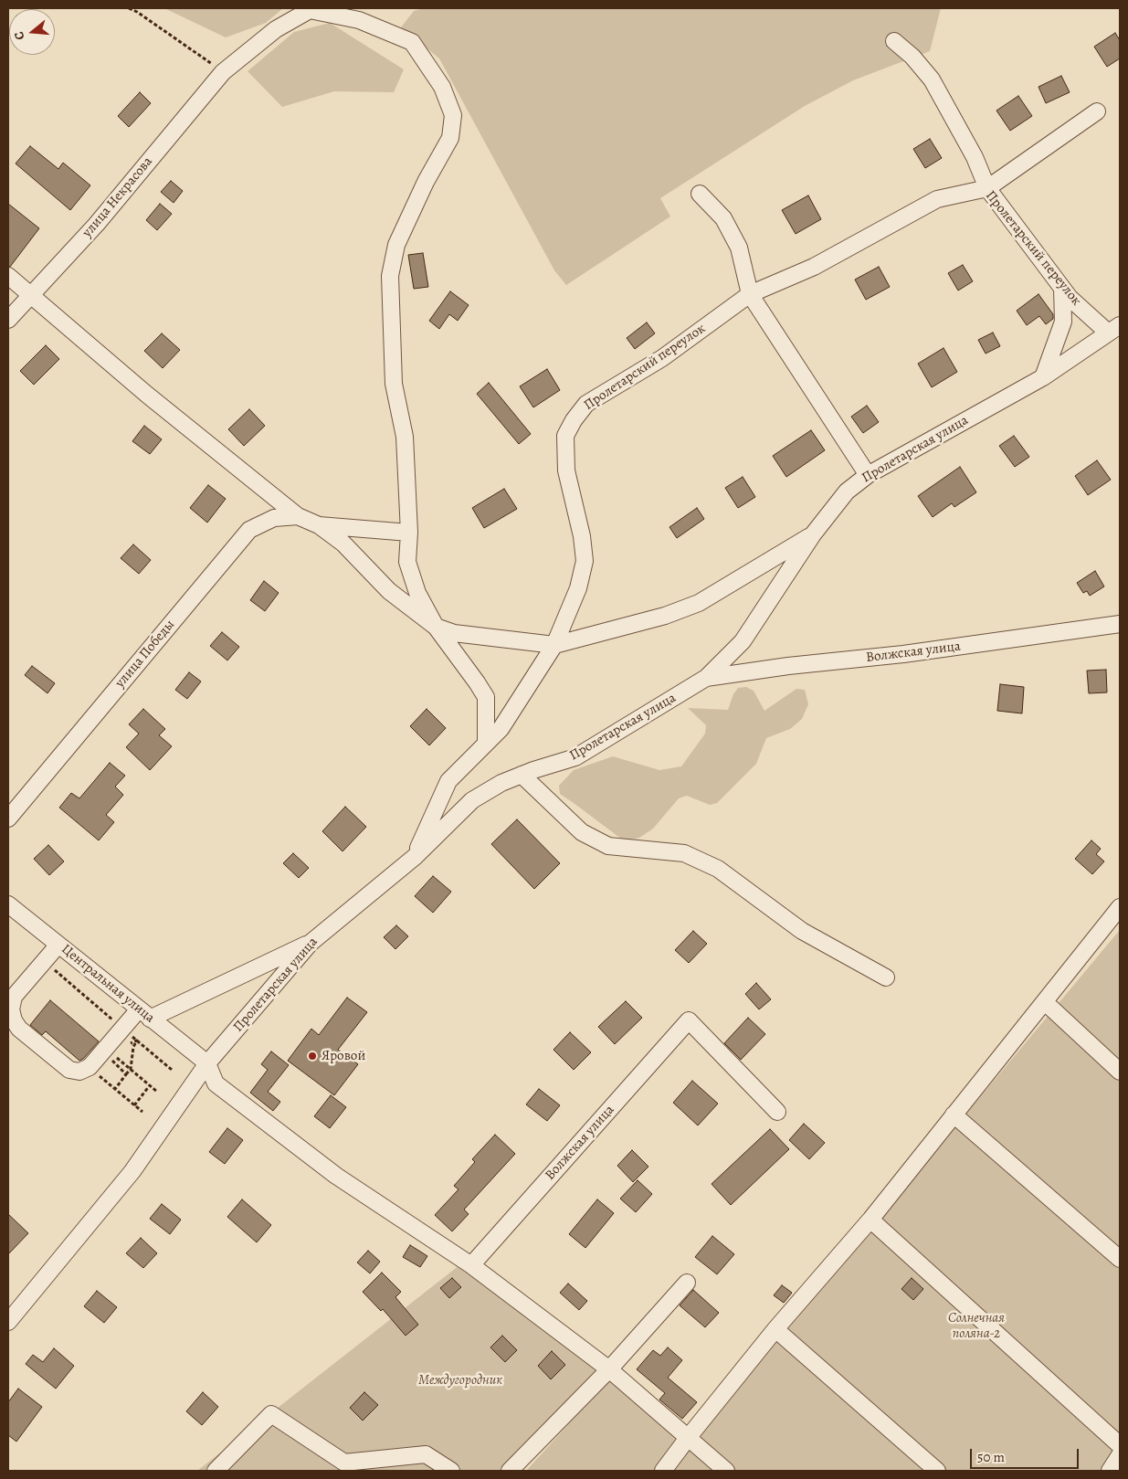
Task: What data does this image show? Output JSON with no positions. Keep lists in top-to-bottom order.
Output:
{
  "streets": {
    "street": [
      "улица Некрасова",
      "Пролетарский переулок",
      "Пролетарская улица",
      "Волжская улица",
      "улица Победы",
      "Центральная улица"
    ]
  },
  "crossings": [
    ["Пролетарский переулок", "Пролетарская улица"],
    ["Пролетарская улица", "Волжская улица"],
    ["Пролетарская улица", "Центральная улица"]
  ],
  "parks": ["Солнечная поляна-2", "Междугородник"],
  "places": ["Яровой"],
  "scale_bar": "50 m",
  "north": "left"
}
